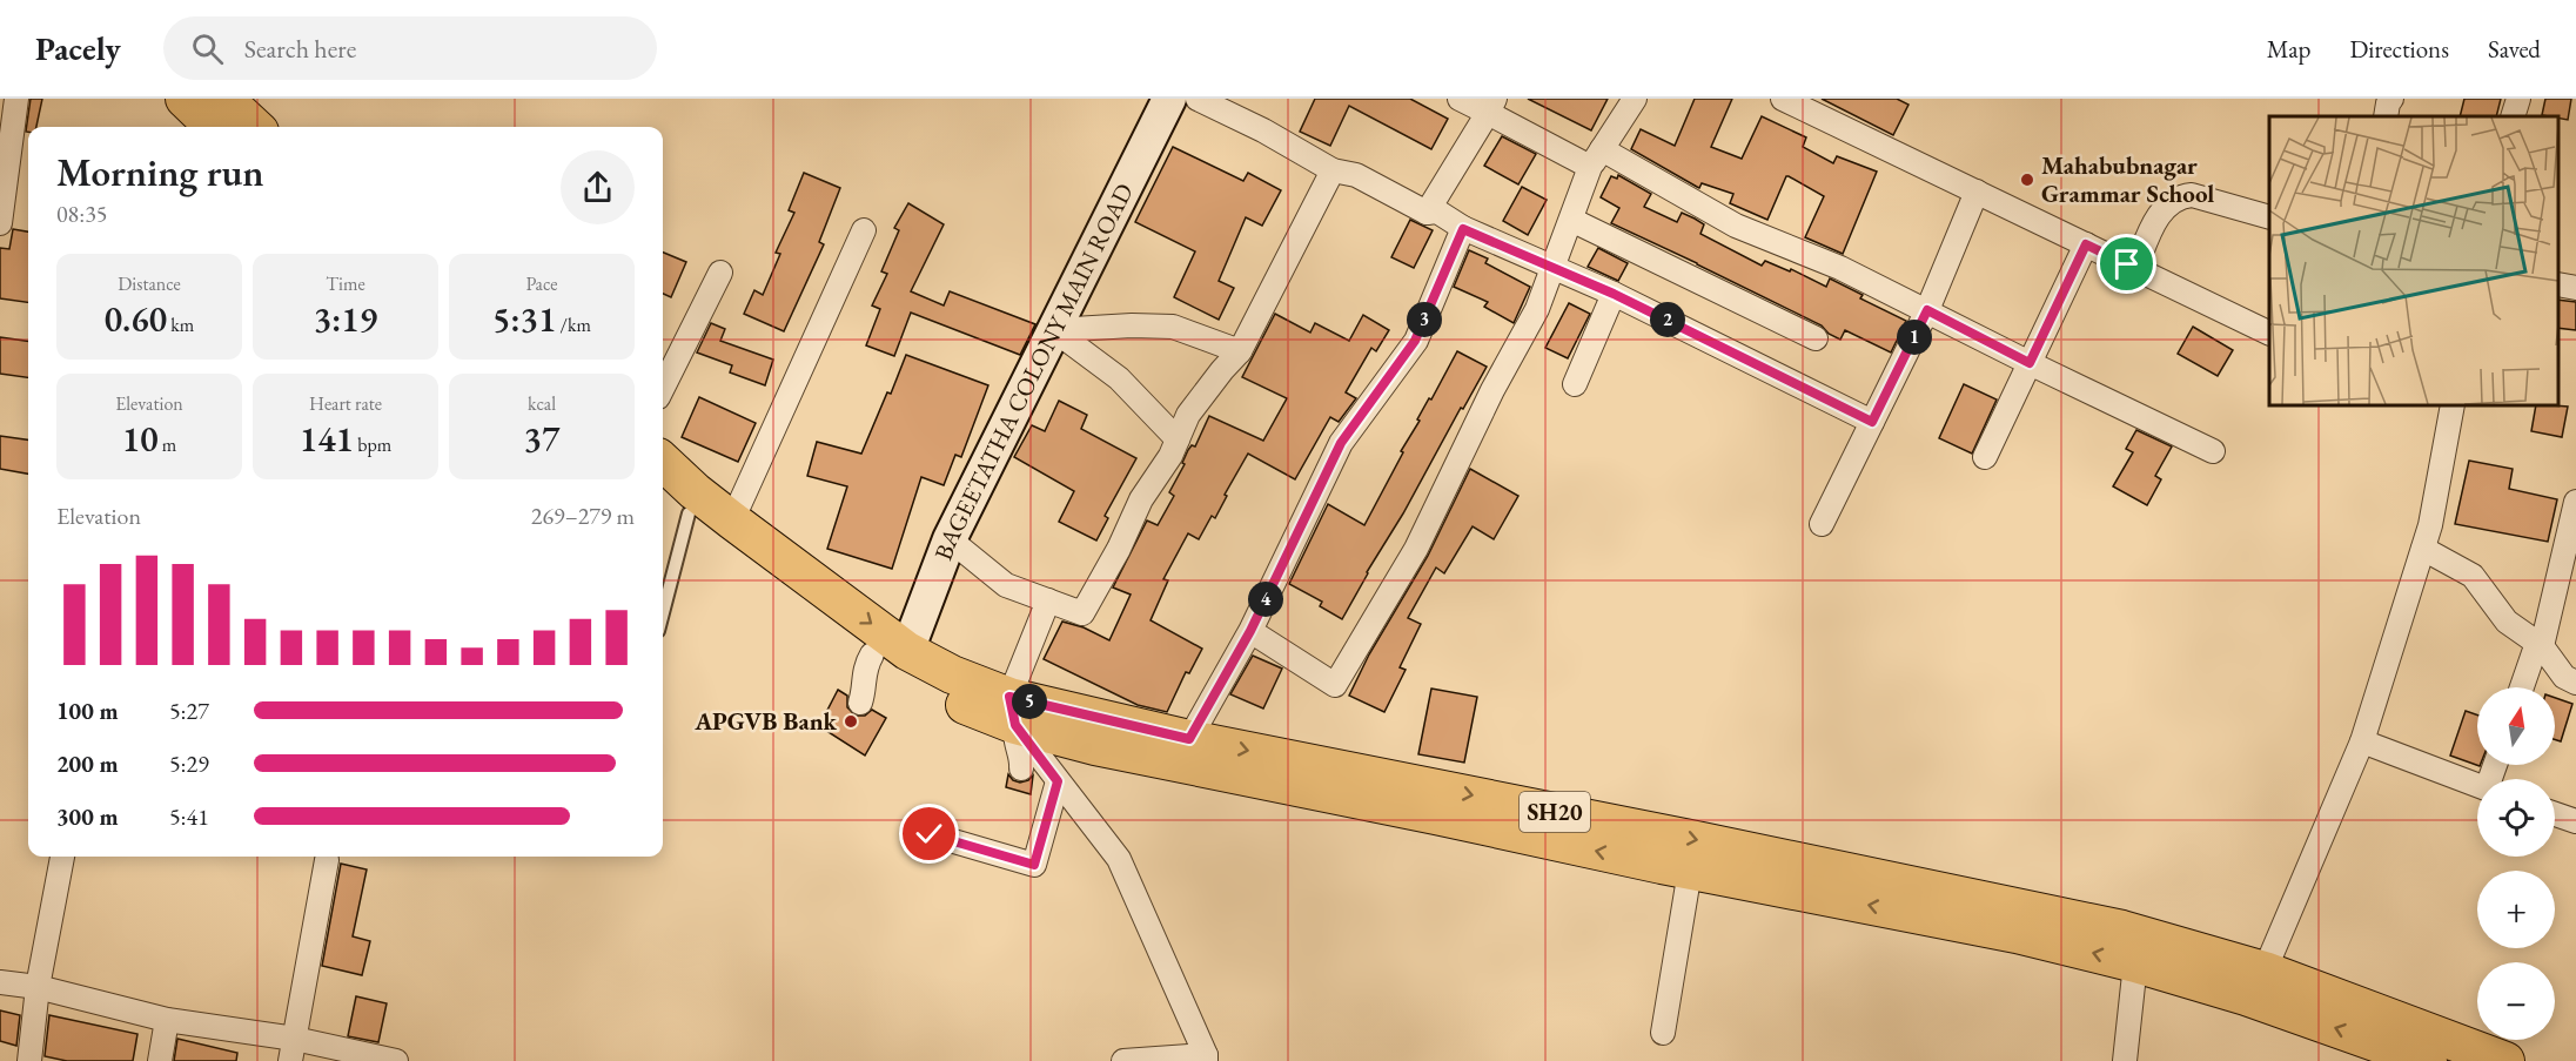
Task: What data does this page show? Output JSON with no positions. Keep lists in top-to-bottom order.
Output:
{
  "streets": {
    "main road": ["SH20"],
    "street": ["BAGEETATHA COLONY MAIN ROAD"]
  },
  "crossings": [
    ["BAGEETATHA COLONY MAIN ROAD", "SH20"]
  ],
  "places": ["Mahabubnagar Grammar School", "APGVB Bank"],
  "north": "top",
  "page": {
    "header": "Pacely",
    "search": "Search here",
    "nav": ["Map", "Directions", "Saved"],
    "heading": ["Morning run", "08:35"],
    "stats": [
      ["Distance", "0.60 km"],
      ["Time", "3:19"],
      ["Pace", "5:31 /km"],
      ["Elevation", "10 m"],
      ["Heart rate", "141 bpm"],
      ["kcal", "37"]
    ],
    "pins": [
      "2",
      "3",
      "1",
      "4",
      "5"
    ],
    "chart": ["Elevation", "269–279 m"],
    "list": [
      {
        "name": "100 m",
        "note": "5:27"
      },
      {
        "name": "200 m",
        "note": "5:29"
      },
      {
        "name": "300 m",
        "note": "5:41"
      }
    ],
    "map_buttons": ["+", "−"]
  }
}
